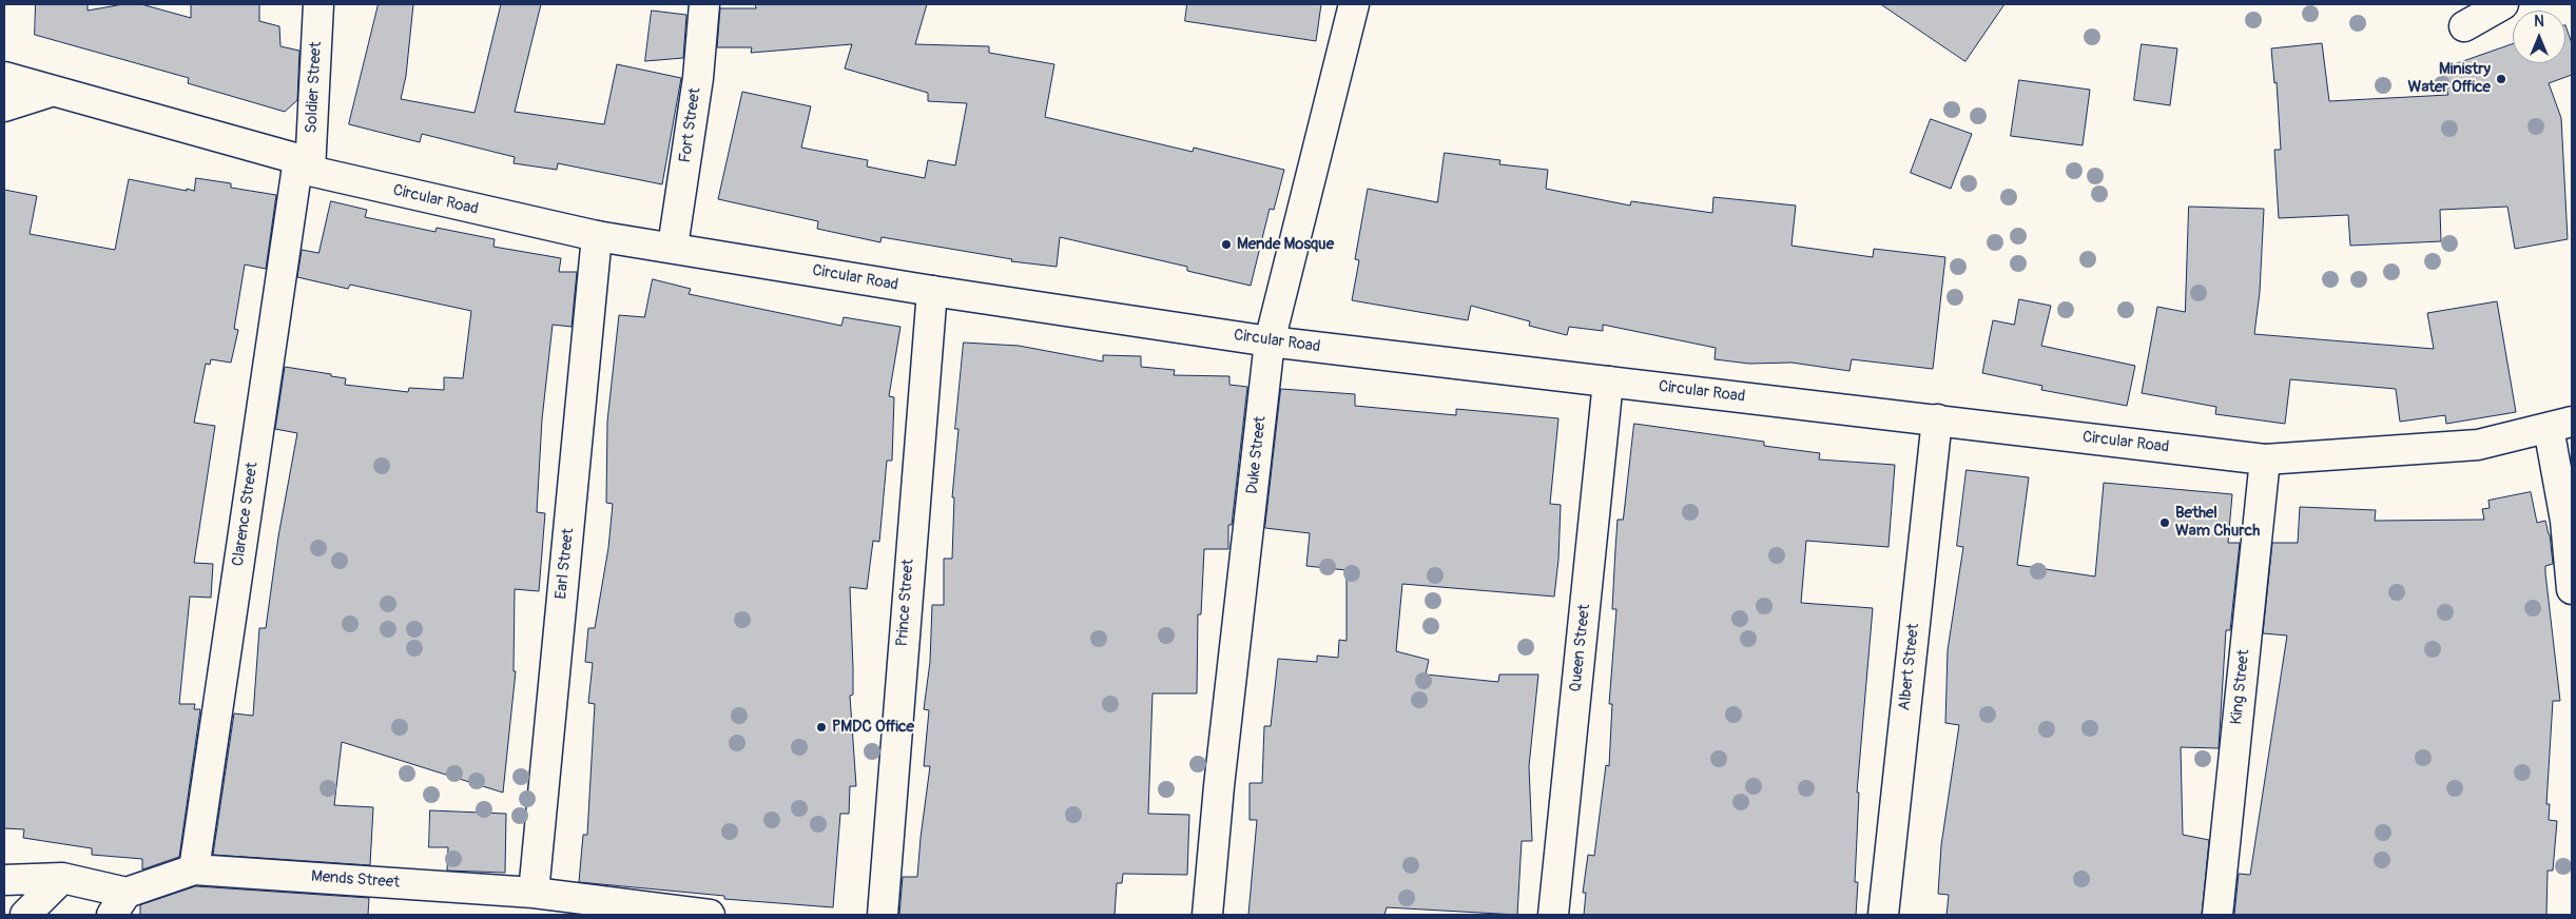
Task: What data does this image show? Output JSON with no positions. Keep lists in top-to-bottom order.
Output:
{
  "streets": {
    "street": [
      "Soldier Street",
      "Fort Street",
      "Circular Road",
      "Duke Street",
      "Clarence Street",
      "Earl Street",
      "Prince Street",
      "Queen Street",
      "Albert Street",
      "King Street",
      "Mends Street"
    ]
  },
  "crossings": [
    ["Soldier Street", "Circular Road"],
    ["Soldier Street", "Clarence Street"],
    ["Fort Street", "Circular Road"],
    ["Circular Road", "Duke Street"],
    ["Circular Road", "Clarence Street"],
    ["Circular Road", "Earl Street"],
    ["Circular Road", "Prince Street"],
    ["Circular Road", "Queen Street"],
    ["Circular Road", "Albert Street"],
    ["Circular Road", "King Street"],
    ["Clarence Street", "Mends Street"],
    ["Earl Street", "Mends Street"]
  ],
  "places": [
    "Ministry Water Office",
    "Mende Mosque",
    "Bethel Wam Church",
    "PMDC Office"
  ],
  "north": "top"
}
